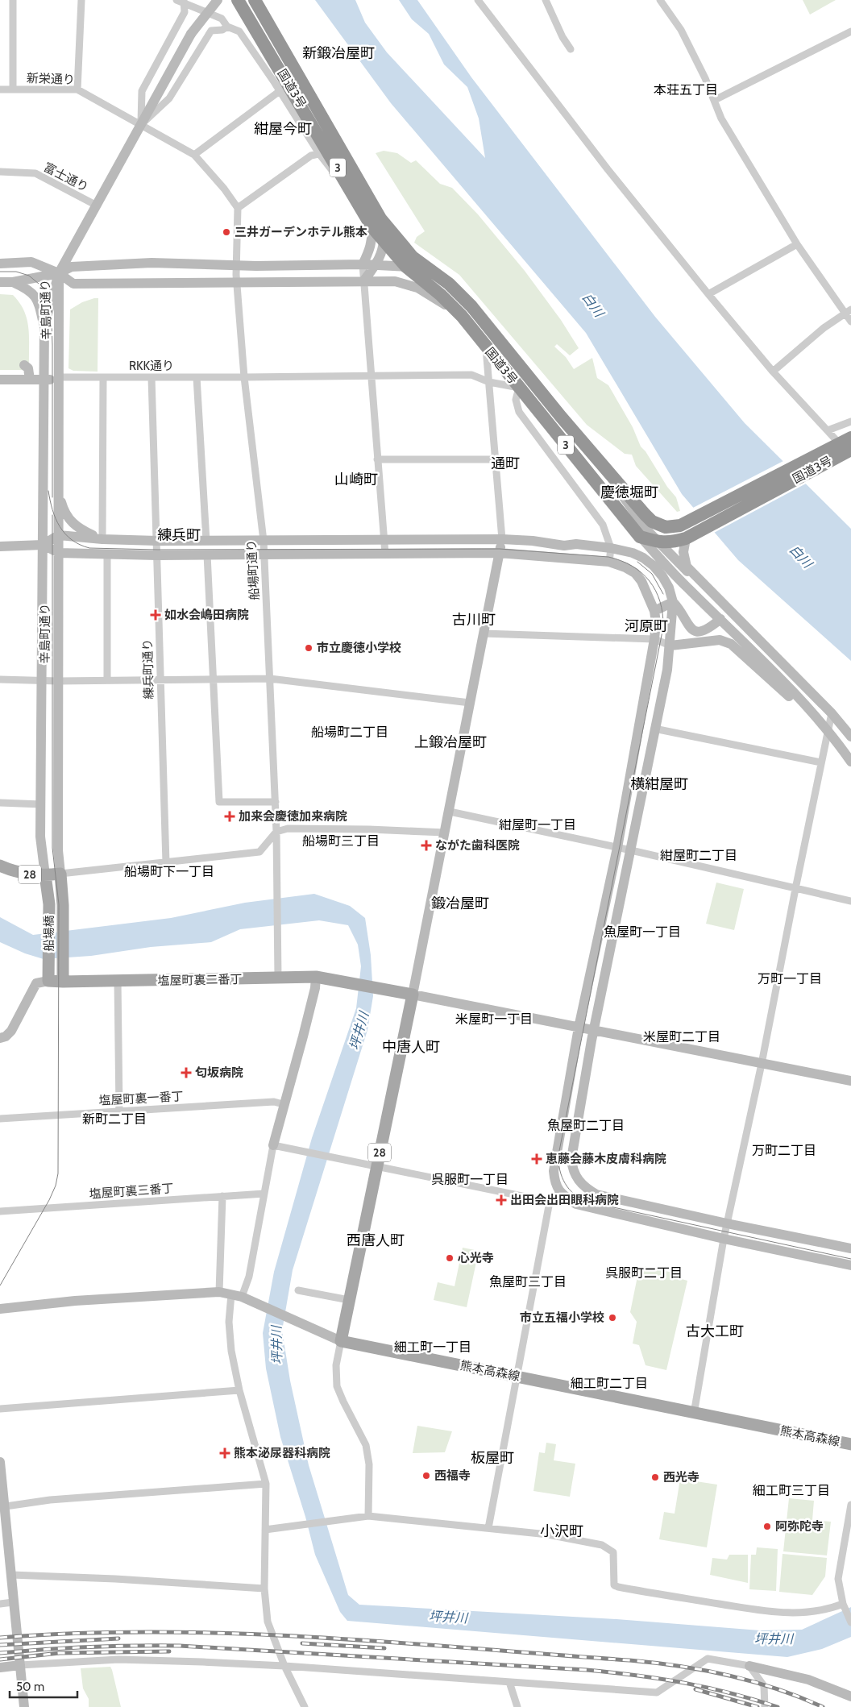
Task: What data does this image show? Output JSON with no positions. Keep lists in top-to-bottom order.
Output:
{
  "streets": {
    "highway": ["国道3号", "3"],
    "main road": [
      "28",
      "船場橋",
      "塩屋町裏二番丁",
      "熊本高森線"
    ],
    "street": [
      "新栄通り",
      "富士通り",
      "辛島町通り",
      "RKK通り",
      "船場町通り",
      "練兵町通り",
      "塩屋町裏一番丁",
      "塩屋町裏三番丁"
    ]
  },
  "crossings": [
    ["新栄通り", "船場町通り"],
    ["国道3号", "RKK通り"],
    ["辛島町通り", "RKK通り"],
    ["辛島町通り", "28"],
    ["辛島町通り", "船場橋"],
    ["RKK通り", "船場町通り"],
    ["RKK通り", "練兵町通り"],
    ["船場町通り", "塩屋町裏二番丁"],
    ["28", "船場橋"],
    ["28", "塩屋町裏二番丁"],
    ["28", "熊本高森線"],
    ["船場橋", "塩屋町裏二番丁"]
  ],
  "districts": [
    "新鍛冶屋町",
    "本荘五丁目",
    "紺屋今町",
    "通町",
    "山崎町",
    "慶徳堀町",
    "練兵町",
    "古川町",
    "河原町",
    "船場町二丁目",
    "上鍛冶屋町",
    "横紺屋町",
    "紺屋町一丁目",
    "船場町三丁目",
    "紺屋町二丁目",
    "船場町下一丁目",
    "鍛冶屋町",
    "魚屋町一丁目",
    "万町一丁目",
    "米屋町一丁目",
    "米屋町二丁目",
    "中唐人町",
    "新町二丁目",
    "魚屋町二丁目",
    "万町二丁目",
    "呉服町一丁目",
    "西唐人町",
    "呉服町二丁目",
    "魚屋町三丁目",
    "古大工町",
    "細工町一丁目",
    "細工町二丁目",
    "板屋町",
    "細工町三丁目",
    "小沢町"
  ],
  "water": ["白川", "坪井川"],
  "places": {
    "other": [
      "三井ガーデンホテル熊本",
      "市立慶徳小学校",
      "心光寺",
      "市立五福小学校",
      "西福寺",
      "西光寺",
      "阿弥陀寺"
    ],
    "health": [
      "如水会嶋田病院",
      "加来会慶徳加来病院",
      "ながた歯科医院",
      "匂坂病院",
      "恵藤会藤木皮膚科病院",
      "出田会出田眼科病院",
      "熊本泌尿器科病院"
    ]
  },
  "scale_bar": "50 m"
}
